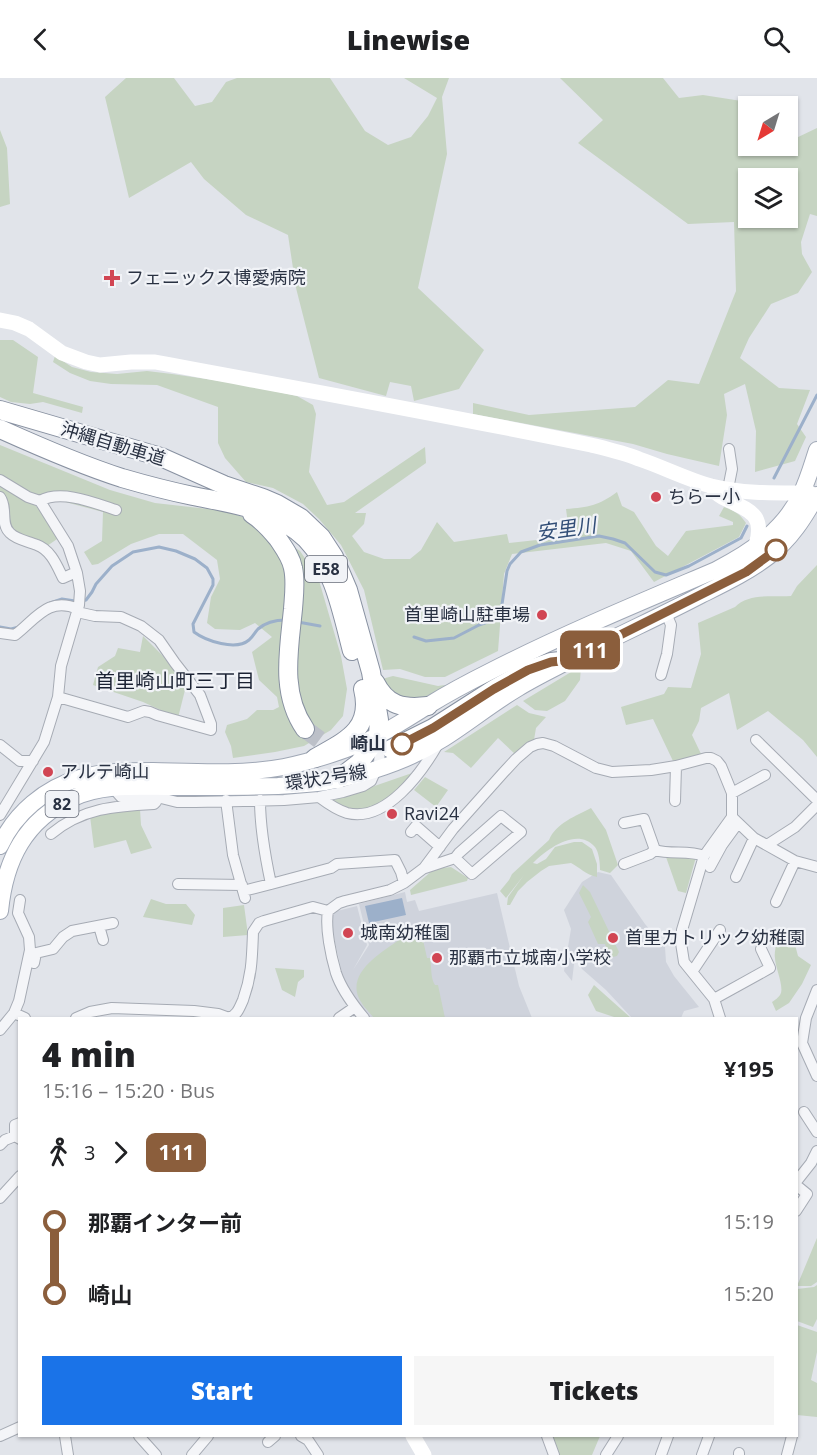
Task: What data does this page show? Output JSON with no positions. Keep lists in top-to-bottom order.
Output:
{
  "streets": {
    "highway": ["沖縄自動車道", "E58"],
    "main road": ["環状2号線", "82"]
  },
  "crossings": [
    ["沖縄自動車道", "E58"],
    ["E58", "環状2号線"]
  ],
  "districts": ["首里崎山町三丁目"],
  "water": ["安里川"],
  "places": {
    "health": ["フェニックス博愛病院"],
    "other": [
      "ちらー小",
      "首里崎山駐車場",
      "崎山",
      "アルテ崎山",
      "Ravi24",
      "城南幼稚園",
      "首里カトリック幼稚園",
      "那覇市立城南小学校"
    ]
  },
  "lines": ["bus line 111"],
  "north": "bottom left",
  "page": {
    "header": "Linewise",
    "on_map": "111",
    "heading": ["4 min", "15:16 – 15:20 · Bus", "¥195"],
    "legs": ["3", "111"],
    "list": [
      {
        "name": "那覇インター前",
        "value": "15:19"
      },
      {
        "name": "崎山",
        "value": "15:20"
      }
    ],
    "buttons": ["Start", "Tickets"]
  }
}
